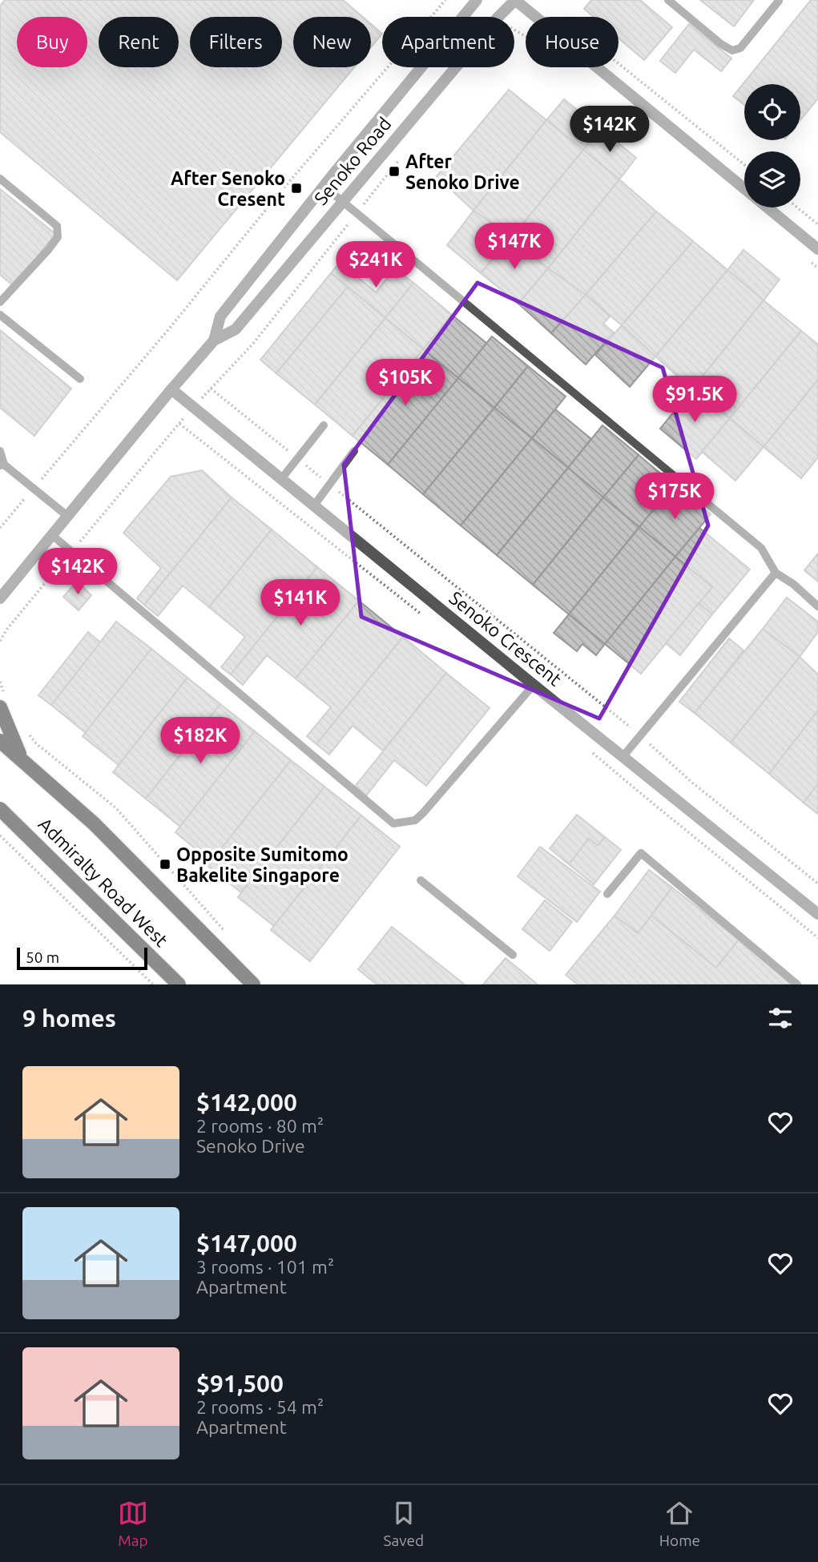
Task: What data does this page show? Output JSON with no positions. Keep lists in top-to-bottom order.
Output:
{
  "streets": {
    "main road": ["Admiralty Road West"],
    "street": ["Senoko Road", "Senoko Crescent"]
  },
  "crossings": [
    ["Senoko Road", "Senoko Crescent"]
  ],
  "places": {
    "transit": ["After Senoko Drive", "After Senoko Cresent", "Opposite Sumitomo Bakelite Singapore"]
  },
  "scale_bar": "50 m",
  "page": {
    "chip": [
      "Buy",
      "Rent",
      "Filters",
      "New",
      "Apartment",
      "House"
    ],
    "price": [
      "$142K",
      "$147K",
      "$241K",
      "$105K",
      "$91.5K",
      "$175K",
      "$142K",
      "$141K",
      "$182K"
    ],
    "scale": "50 m",
    "heading": "9 homes",
    "list": [
      {
        "name": "$142,000",
        "note": "2 rooms · 80 m² · Senoko Drive"
      },
      {
        "name": "$147,000",
        "note": "3 rooms · 101 m² · Apartment"
      },
      {
        "name": "$91,500",
        "note": "2 rooms · 54 m² · Apartment"
      }
    ],
    "tabs": ["Map", "Saved", "Home"]
  }
}
